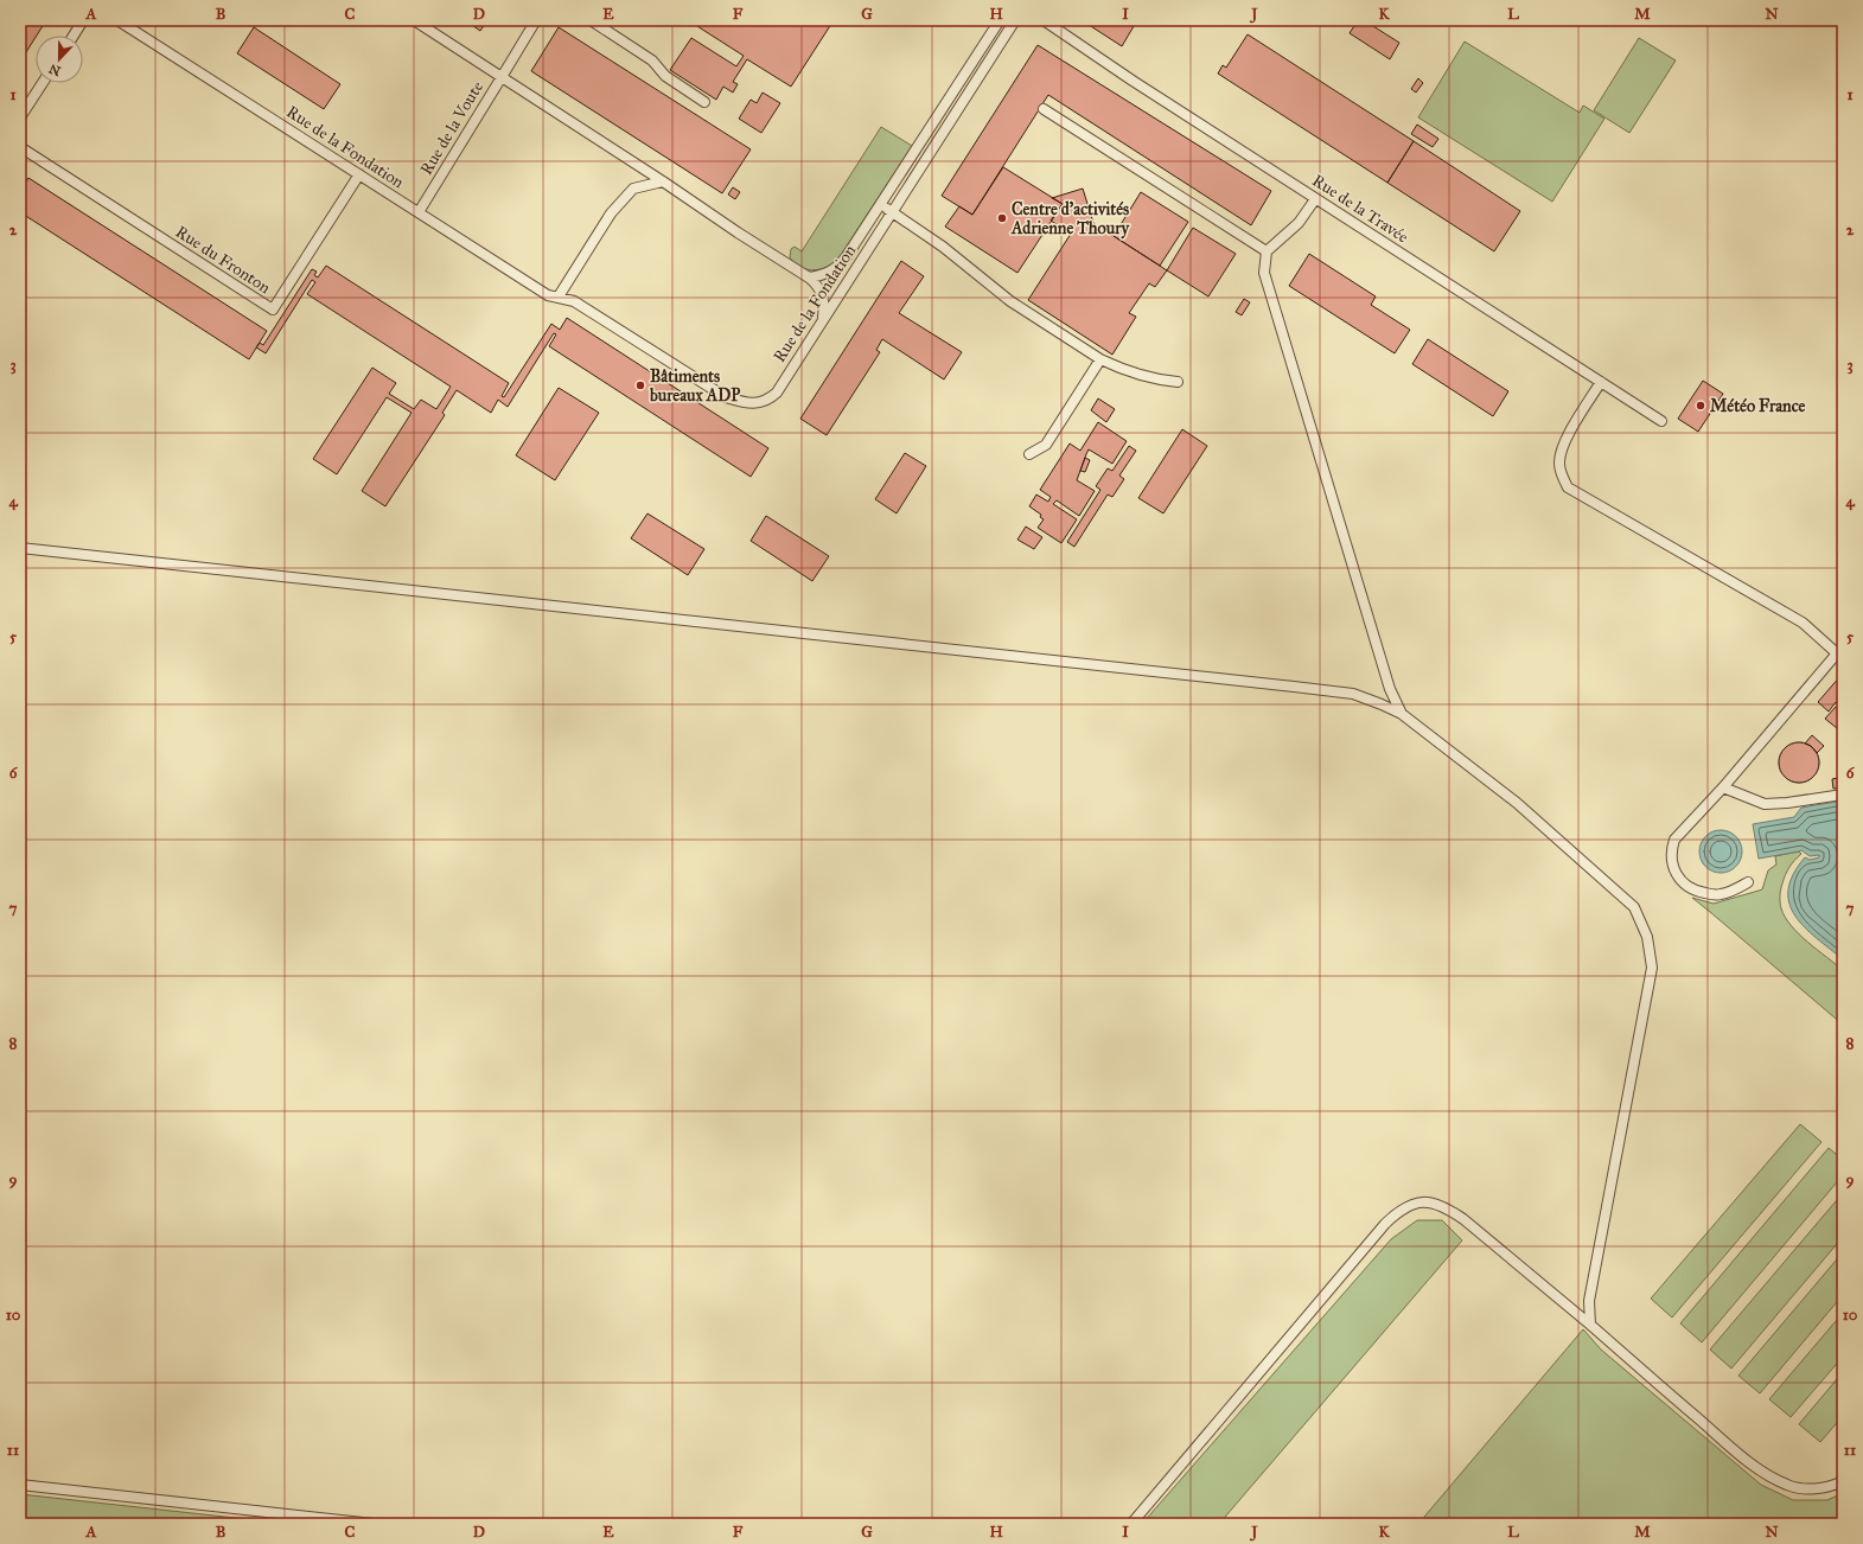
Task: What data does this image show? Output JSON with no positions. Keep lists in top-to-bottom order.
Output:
{
  "streets": {
    "lane": [
      "Rue de la Voute",
      "Rue de la Fondation",
      "Rue de la Travée",
      "Rue du Fronton"
    ]
  },
  "crossings": [
    ["Rue de la Voute", "Rue de la Fondation"],
    ["Rue de la Fondation", "Rue du Fronton"]
  ],
  "places": ["Centre d'activités Adrienne Thoury", "Bâtiments bureaux ADP", "Météo France"],
  "north": "bottom",
  "grid": {
    "columns": [
      "A",
      "B",
      "C",
      "D",
      "E",
      "F",
      "G",
      "H",
      "I",
      "J",
      "K",
      "L",
      "M",
      "N"
    ],
    "rows": [
      "1",
      "2",
      "3",
      "4",
      "5",
      "6",
      "7",
      "8",
      "9",
      "10",
      "11"
    ]
  }
}
